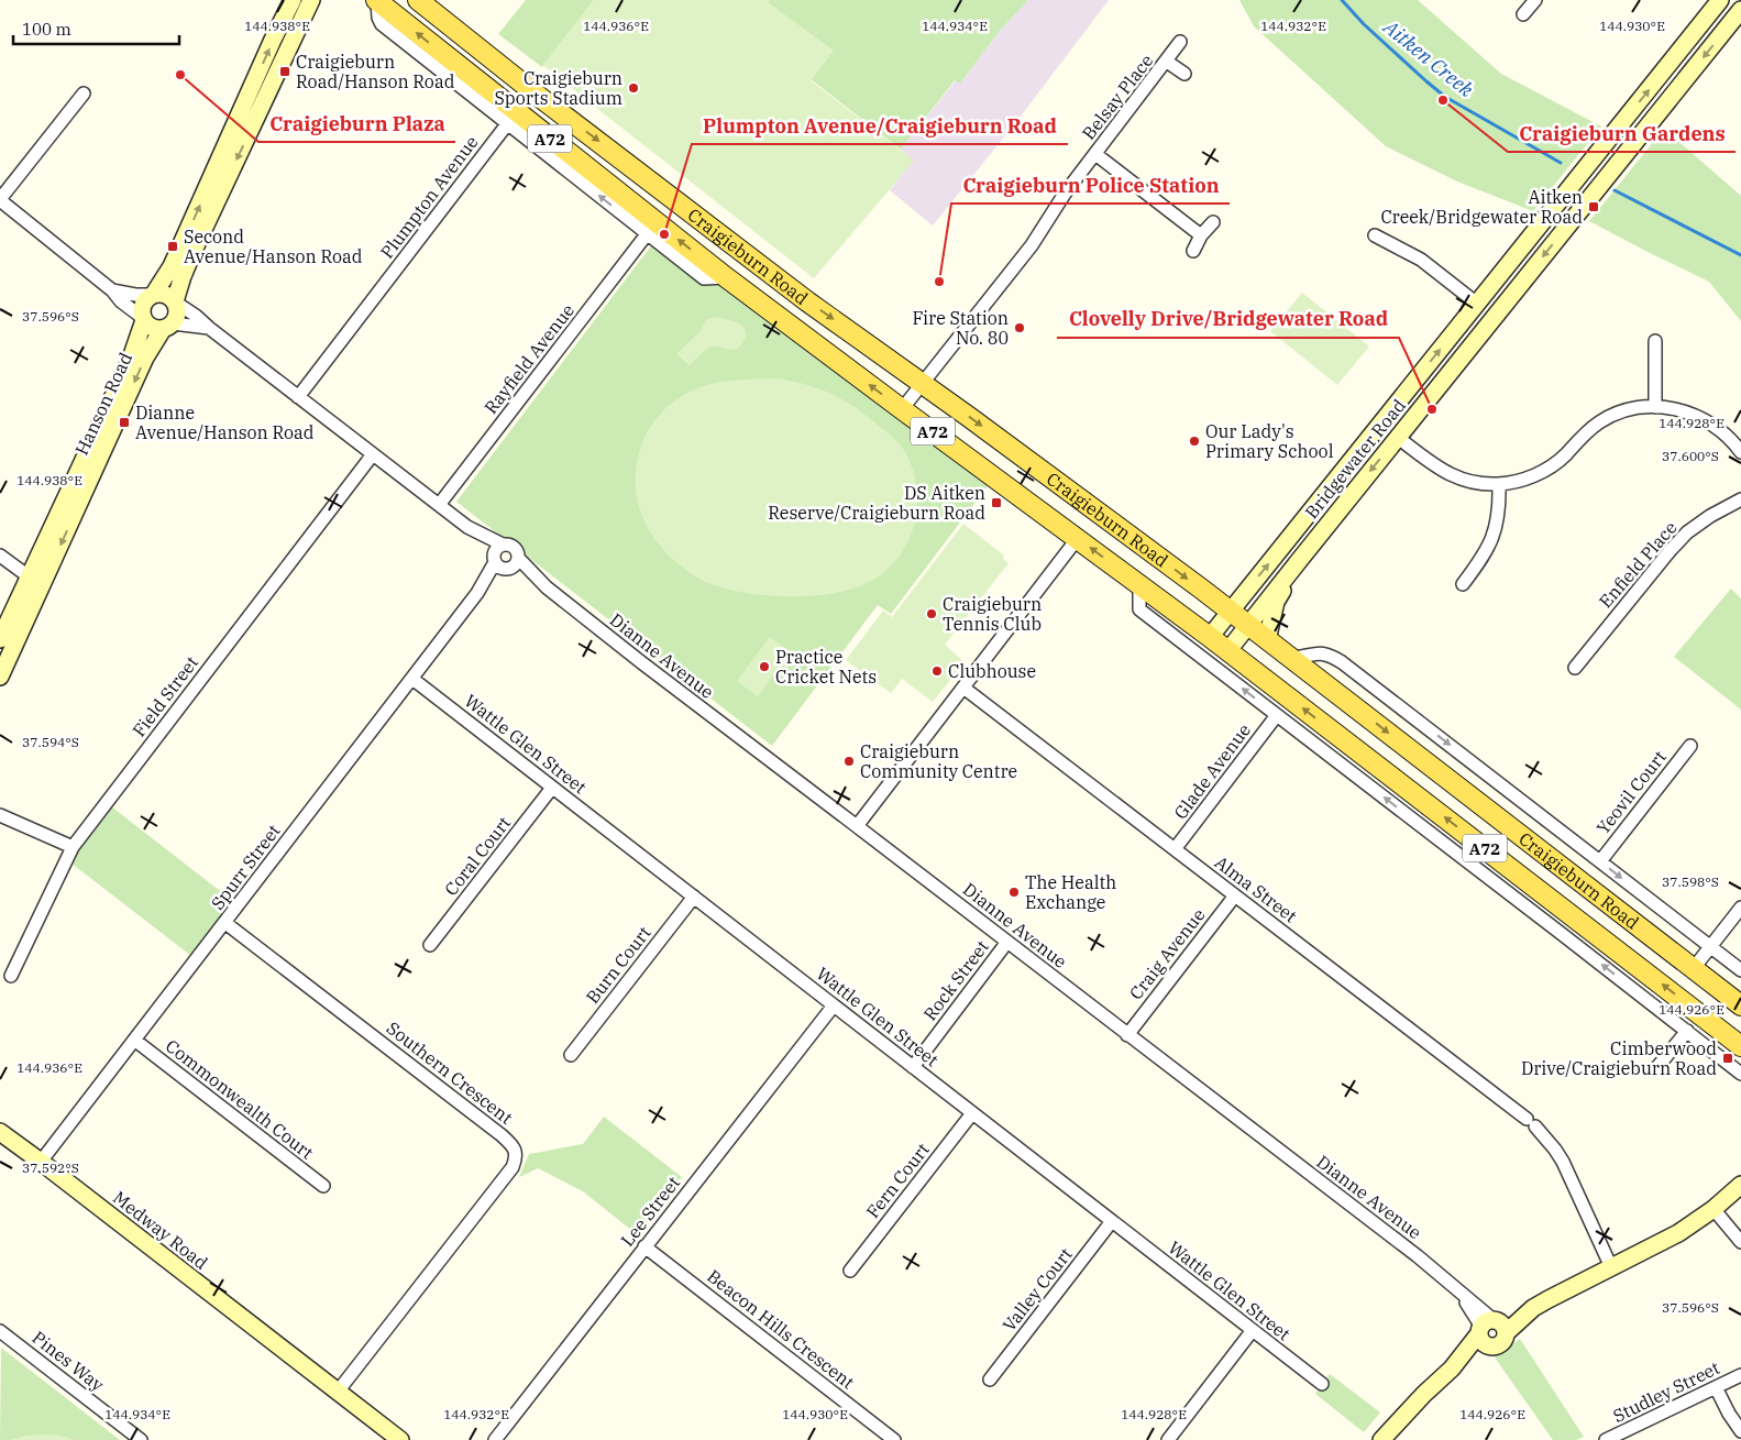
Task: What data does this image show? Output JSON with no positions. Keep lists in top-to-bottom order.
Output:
{
  "streets": {
    "main road": ["A72", "Craigieburn Road"],
    "street": [
      "Belsay Place",
      "Plumpton Avenue",
      "Rayfield Avenue",
      "Hanson Road",
      "Bridgewater Road",
      "Enfield Place",
      "Dianne Avenue",
      "Field Street",
      "Wattle Glen Street",
      "Glade Avenue",
      "Yeovil Court",
      "Coral Court",
      "Spurr Street",
      "Alma Street",
      "Craig Avenue",
      "Burn Court",
      "Rock Street",
      "Southern Crescent",
      "Commonwealth Court",
      "Fern Court",
      "Lee Street",
      "Medway Road",
      "Valley Court",
      "Beacon Hills Crescent",
      "Pines Way",
      "Studley Street"
    ]
  },
  "crossings": [
    ["Belsay Place", "Craigieburn Road"],
    ["Plumpton Avenue", "Craigieburn Road"],
    ["Plumpton Avenue", "Dianne Avenue"],
    ["Craigieburn Road", "Rayfield Avenue"],
    ["Craigieburn Road", "Bridgewater Road"],
    ["Craigieburn Road", "Glade Avenue"],
    ["Rayfield Avenue", "Dianne Avenue"],
    ["Hanson Road", "Dianne Avenue"],
    ["Dianne Avenue", "Field Street"],
    ["Dianne Avenue", "Spurr Street"],
    ["Dianne Avenue", "Craig Avenue"],
    ["Dianne Avenue", "Rock Street"],
    ["Wattle Glen Street", "Coral Court"],
    ["Wattle Glen Street", "Spurr Street"],
    ["Wattle Glen Street", "Burn Court"],
    ["Wattle Glen Street", "Rock Street"],
    ["Wattle Glen Street", "Fern Court"],
    ["Wattle Glen Street", "Lee Street"],
    ["Wattle Glen Street", "Valley Court"],
    ["Glade Avenue", "Alma Street"],
    ["Spurr Street", "Southern Crescent"],
    ["Spurr Street", "Commonwealth Court"],
    ["Spurr Street", "Medway Road"],
    ["Alma Street", "Craig Avenue"],
    ["Southern Crescent", "Medway Road"],
    ["Lee Street", "Beacon Hills Crescent"]
  ],
  "water": ["Aitken Creek"],
  "places": {
    "transit": [
      "Craigieburn Road/Hanson Road",
      "Aitken Creek/Bridgewater Road",
      "Second Avenue/Hanson Road",
      "Dianne Avenue/Hanson Road",
      "DS Aitken Reserve/Craigieburn Road",
      "Cimberwood Drive/Craigieburn Road"
    ],
    "other": [
      "Craigieburn Plaza",
      "Craigieburn Sports Stadium",
      "Craigieburn Gardens",
      "Plumpton Avenue/Craigieburn Road",
      "Craigieburn Police Station",
      "Fire Station No. 80",
      "Clovelly Drive/Bridgewater Road",
      "Our Lady's Primary School",
      "Craigieburn Tennis Club",
      "Practice Cricket Nets",
      "Clubhouse",
      "Craigieburn Community Centre",
      "The Health Exchange"
    ]
  },
  "scale_bar": "100 m",
  "coordinates": [
    "144.938°E",
    "144.936°E",
    "144.934°E",
    "144.932°E",
    "144.930°E",
    "37.596°S",
    "144.928°E",
    "37.600°S",
    "37.594°S",
    "37.598°S",
    "144.926°E",
    "37.592°S"
  ]
}
